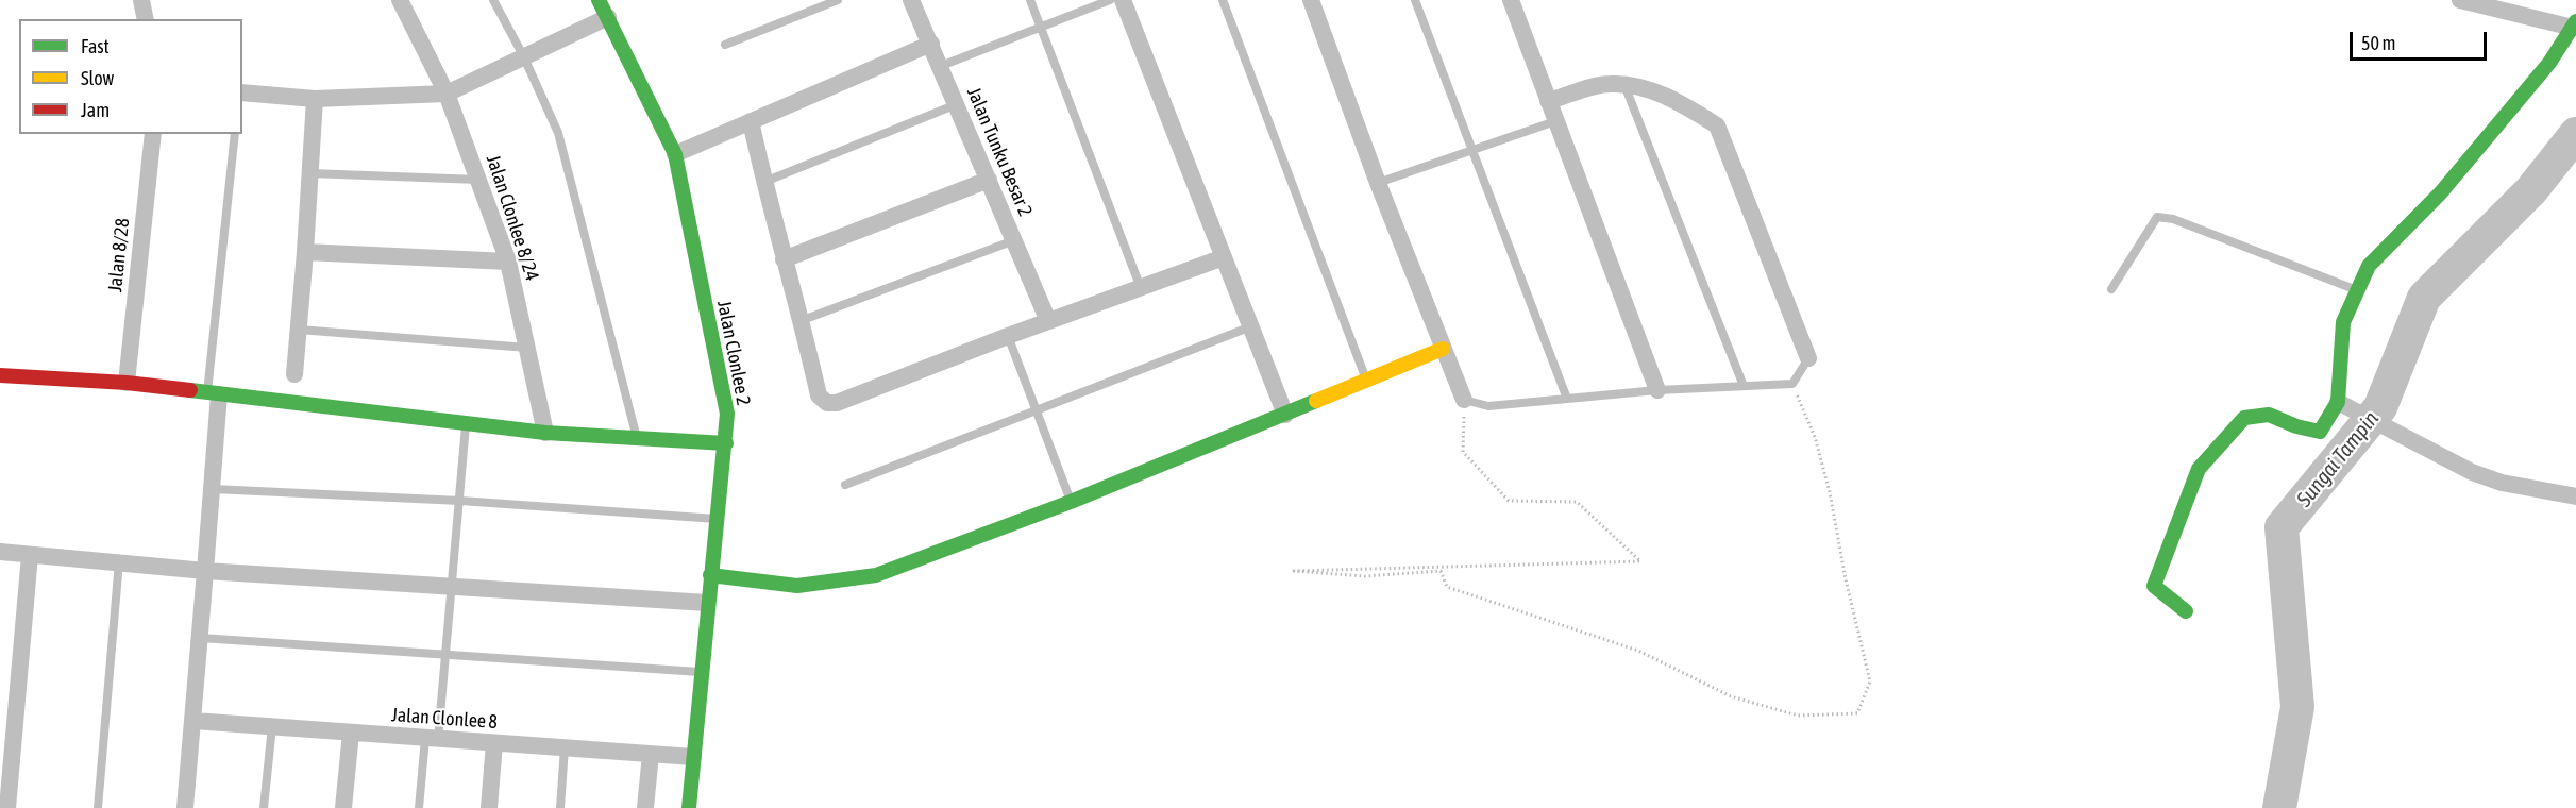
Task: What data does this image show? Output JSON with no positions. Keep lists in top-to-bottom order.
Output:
{
  "streets": {
    "street": [
      "Jalan Tunku Besar 2",
      "Jalan Clonlee 8/24",
      "Jalan 8/28",
      "Jalan Clonlee 2",
      "Jalan Clonlee 8"
    ]
  },
  "crossings": [
    ["Jalan Clonlee 2", "Jalan Clonlee 8"]
  ],
  "water": ["Sungai Tampin"],
  "legend": ["Fast", "Slow", "Jam"],
  "scale_bar": "50 m"
}
